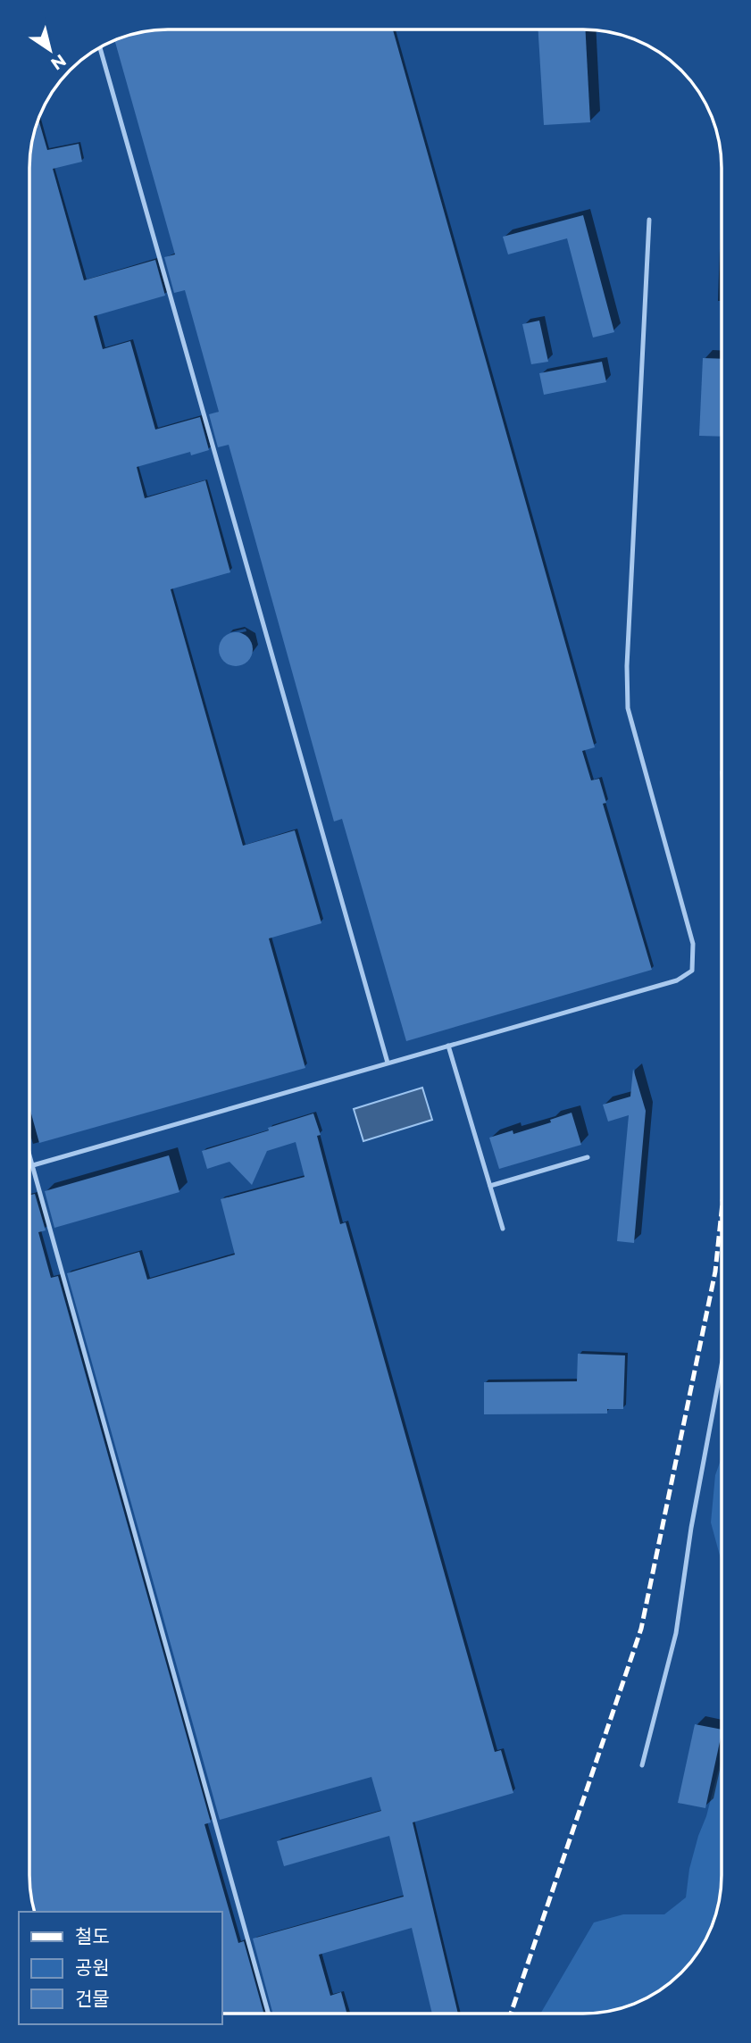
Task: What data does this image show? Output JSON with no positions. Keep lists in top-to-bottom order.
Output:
{
  "legend": ["철도", "공원", "건물"],
  "north": "bottom right"
}
